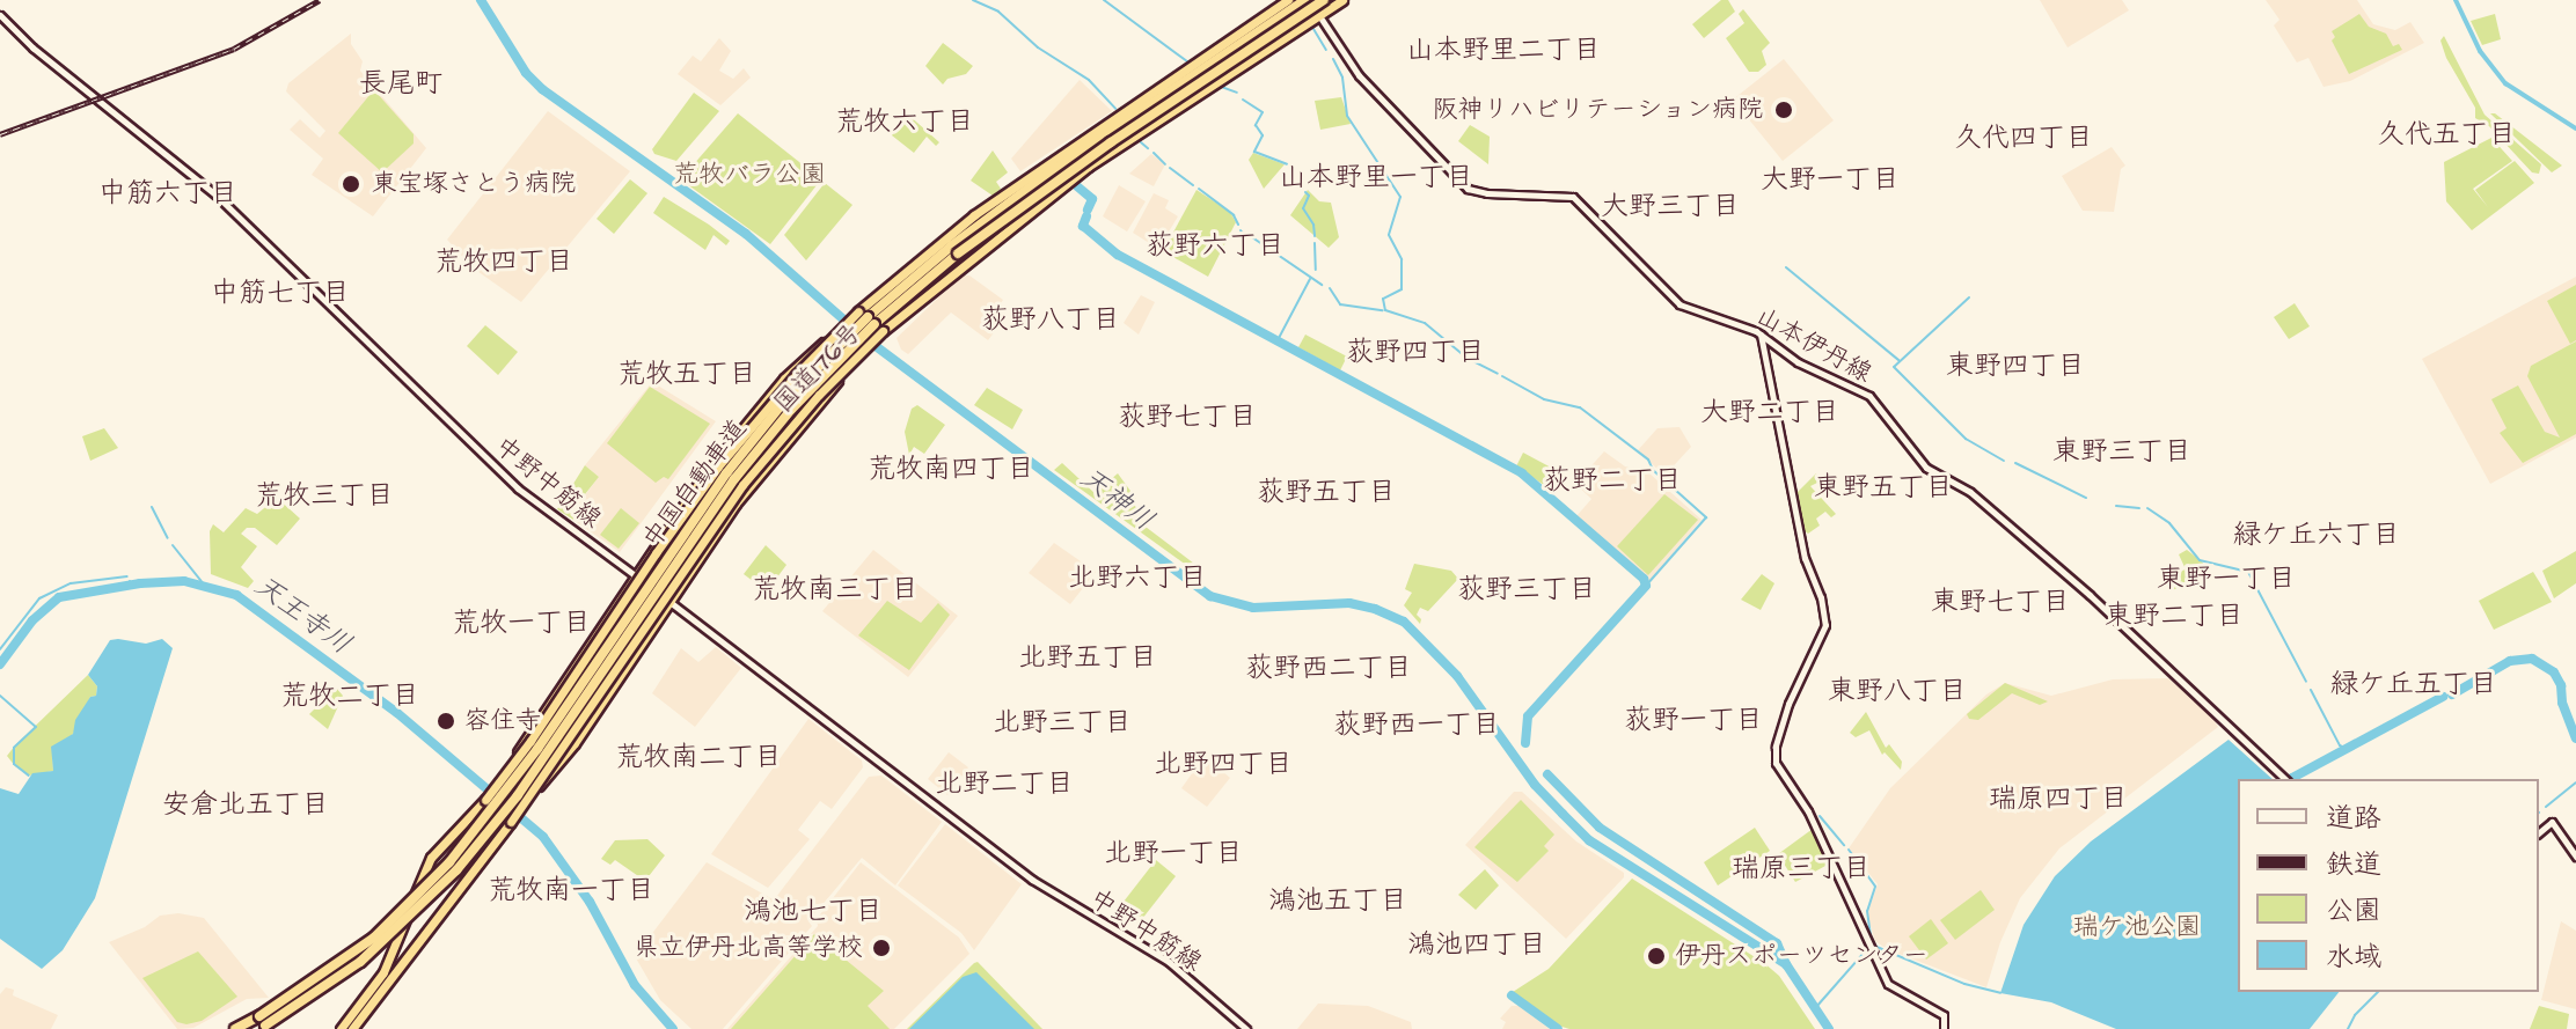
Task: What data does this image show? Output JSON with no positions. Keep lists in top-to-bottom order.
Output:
{
  "streets": {
    "highway": ["国道176号", "中国自動車道"],
    "main road": ["山本伊丹線", "中野中筋線"]
  },
  "crossings": [
    ["山本伊丹線", "国道176号"],
    ["山本伊丹線", "中国自動車道"],
    ["国道176号", "中国自動車道"]
  ],
  "districts": [
    "山本野里二丁目",
    "長尾町",
    "荒牧六丁目",
    "久代五丁目",
    "久代四丁目",
    "山本野里一丁目",
    "大野一丁目",
    "中筋六丁目",
    "大野三丁目",
    "荻野六丁目",
    "荒牧四丁目",
    "中筋七丁目",
    "荻野八丁目",
    "荻野四丁目",
    "東野四丁目",
    "荒牧五丁目",
    "大野二丁目",
    "荻野七丁目",
    "東野三丁目",
    "荒牧南四丁目",
    "荻野二丁目",
    "東野五丁目",
    "荻野五丁目",
    "荒牧三丁目",
    "緑ケ丘六丁目",
    "北野六丁目",
    "東野一丁目",
    "荒牧南三丁目",
    "荻野三丁目",
    "東野七丁目",
    "東野二丁目",
    "荒牧一丁目",
    "北野五丁目",
    "荻野西二丁目",
    "緑ケ丘五丁目",
    "東野八丁目",
    "荒牧二丁目",
    "荻野一丁目",
    "北野三丁目",
    "荻野西一丁目",
    "荒牧南二丁目",
    "北野四丁目",
    "北野二丁目",
    "瑞原四丁目",
    "安倉北五丁目",
    "北野一丁目",
    "瑞原三丁目",
    "荒牧南一丁目",
    "鴻池五丁目",
    "鴻池七丁目",
    "鴻池四丁目"
  ],
  "water": ["天神川", "天王寺川"],
  "parks": ["荒牧バラ公園", "瑞ケ池公園"],
  "places": [
    "阪神リハビリテーション病院",
    "東宝塚さとう病院",
    "容住寺",
    "県立伊丹北高等学校",
    "伊丹スポーツセンター"
  ],
  "legend": [
    "道路",
    "鉄道",
    "公園",
    "水域"
  ]
}
